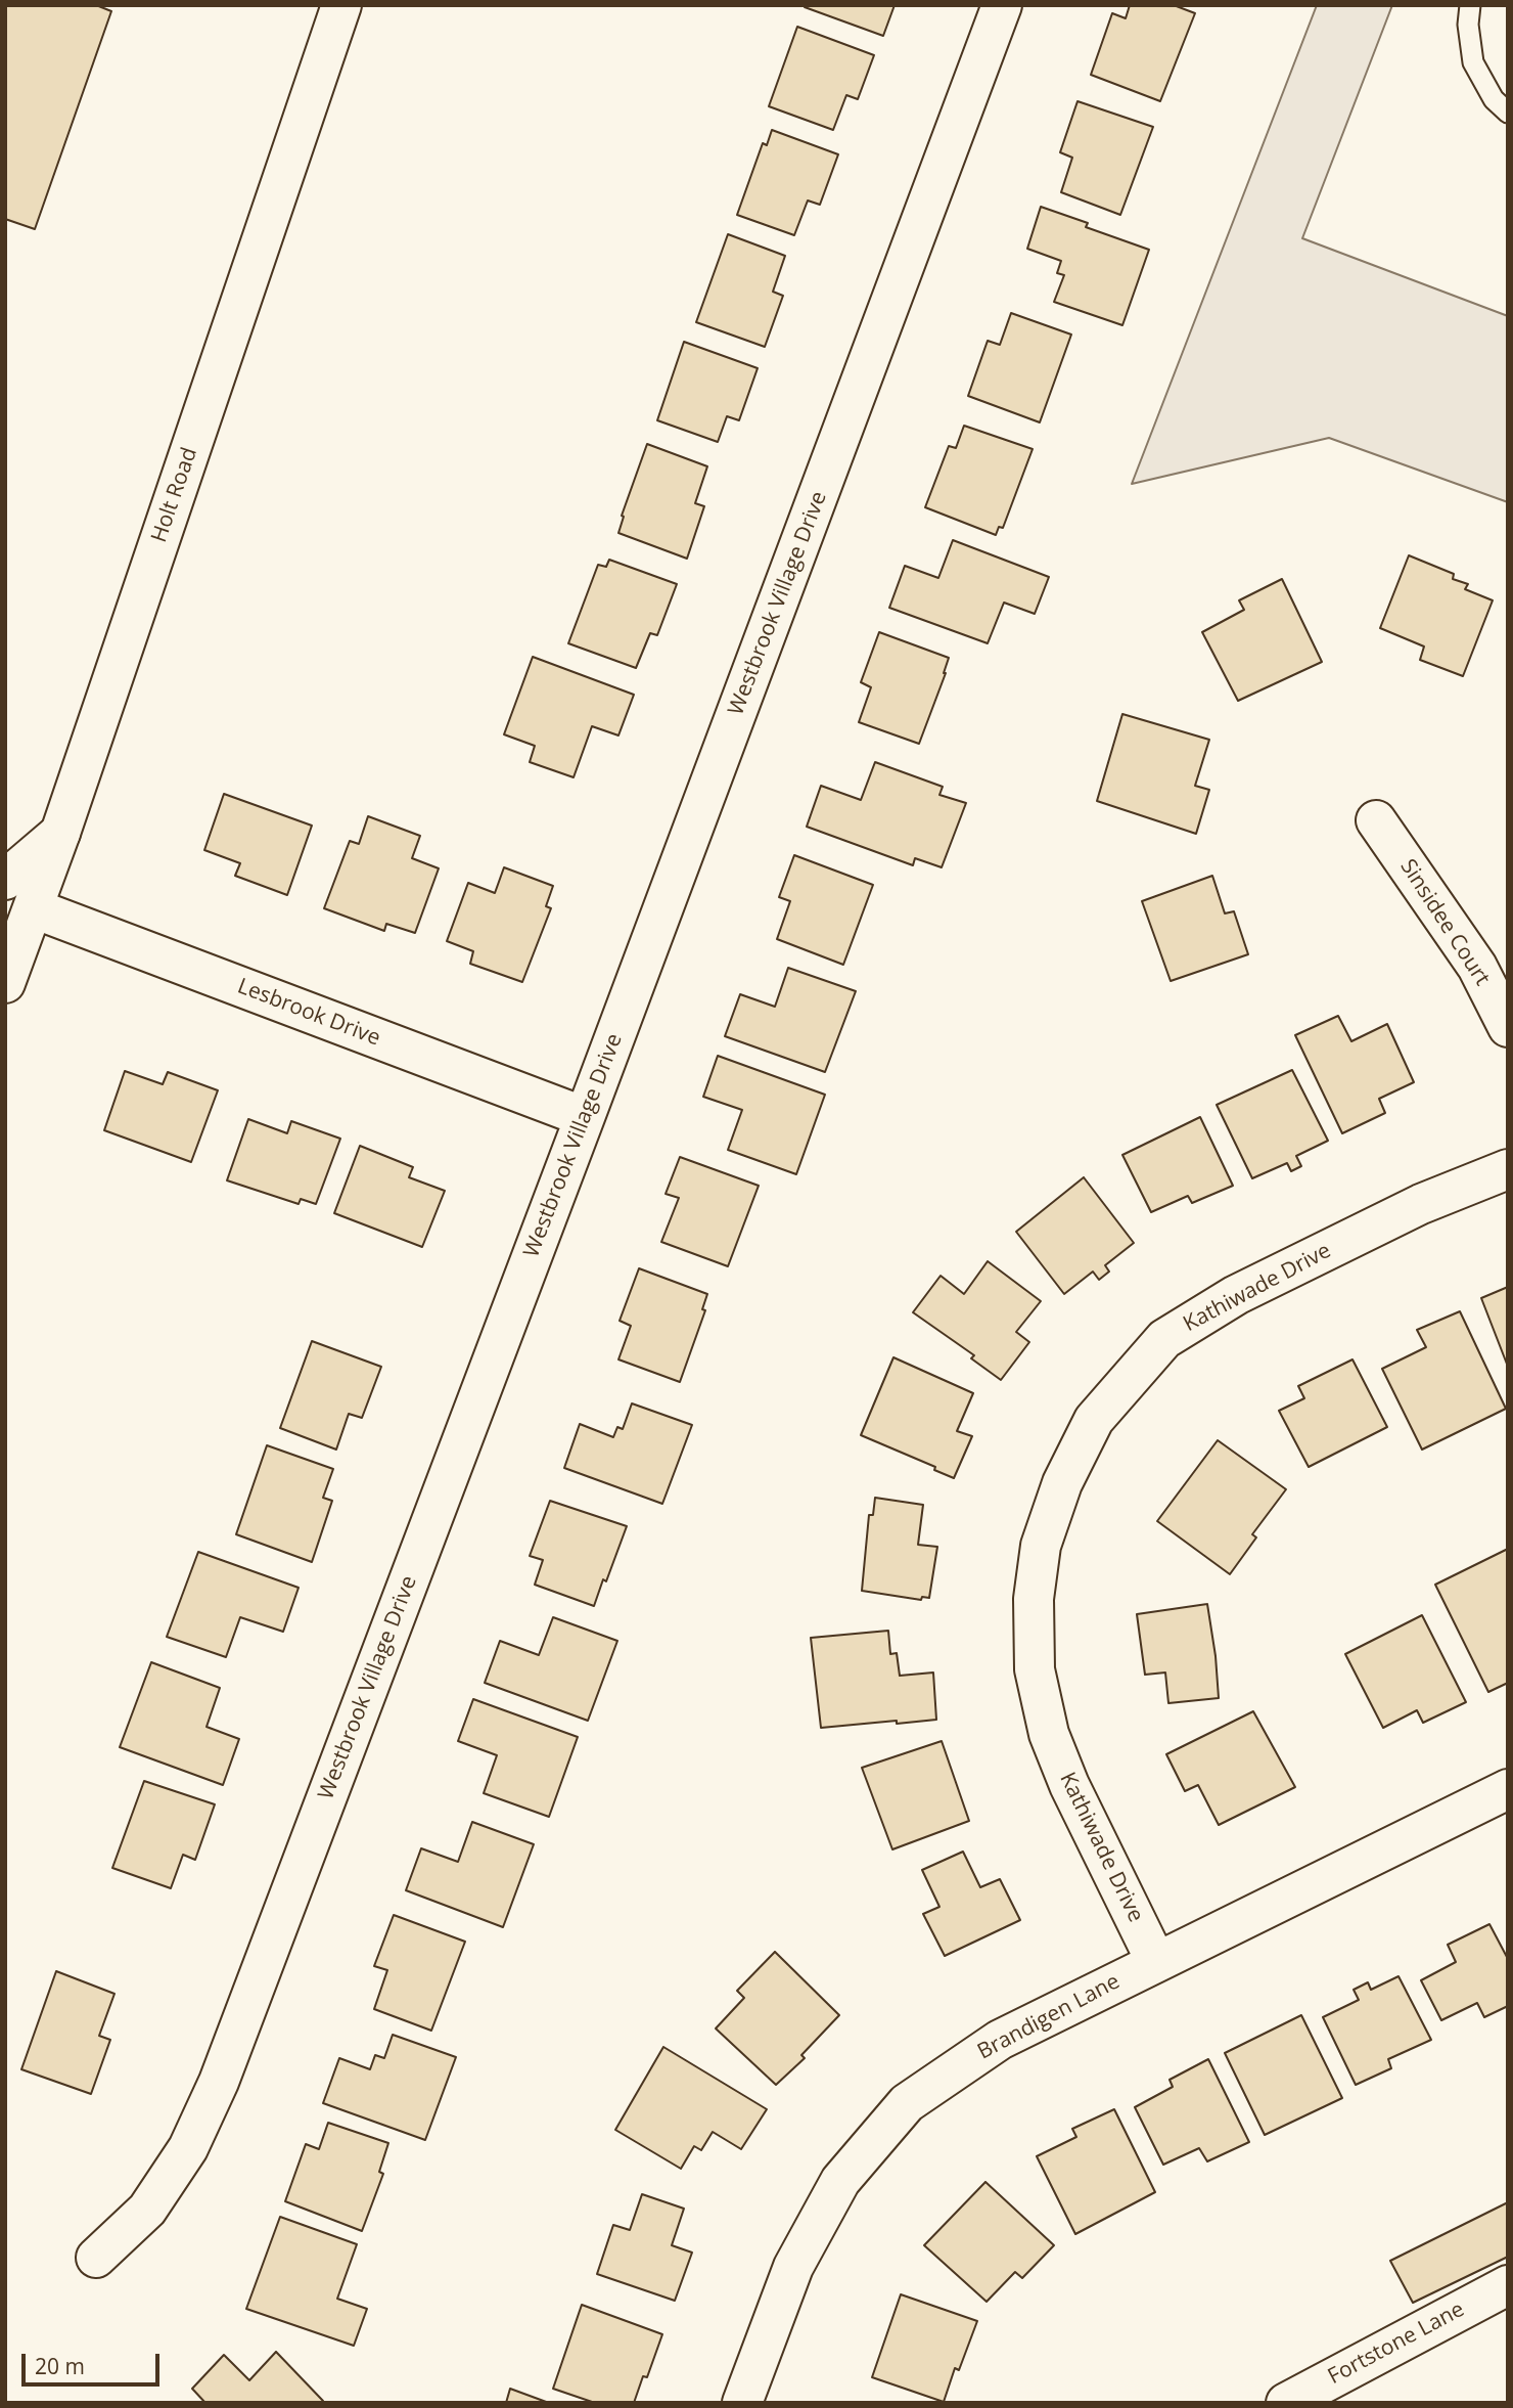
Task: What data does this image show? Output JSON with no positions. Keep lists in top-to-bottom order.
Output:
{
  "streets": {
    "street": [
      "Holt Road",
      "Westbrook Village Drive",
      "Sinsidee Court",
      "Lesbrook Drive",
      "Kathiwade Drive",
      "Brandigen Lane",
      "Fortstone Lane"
    ]
  },
  "crossings": [
    ["Holt Road", "Lesbrook Drive"],
    ["Westbrook Village Drive", "Lesbrook Drive"],
    ["Kathiwade Drive", "Brandigen Lane"]
  ],
  "scale_bar": "20 m"
}
